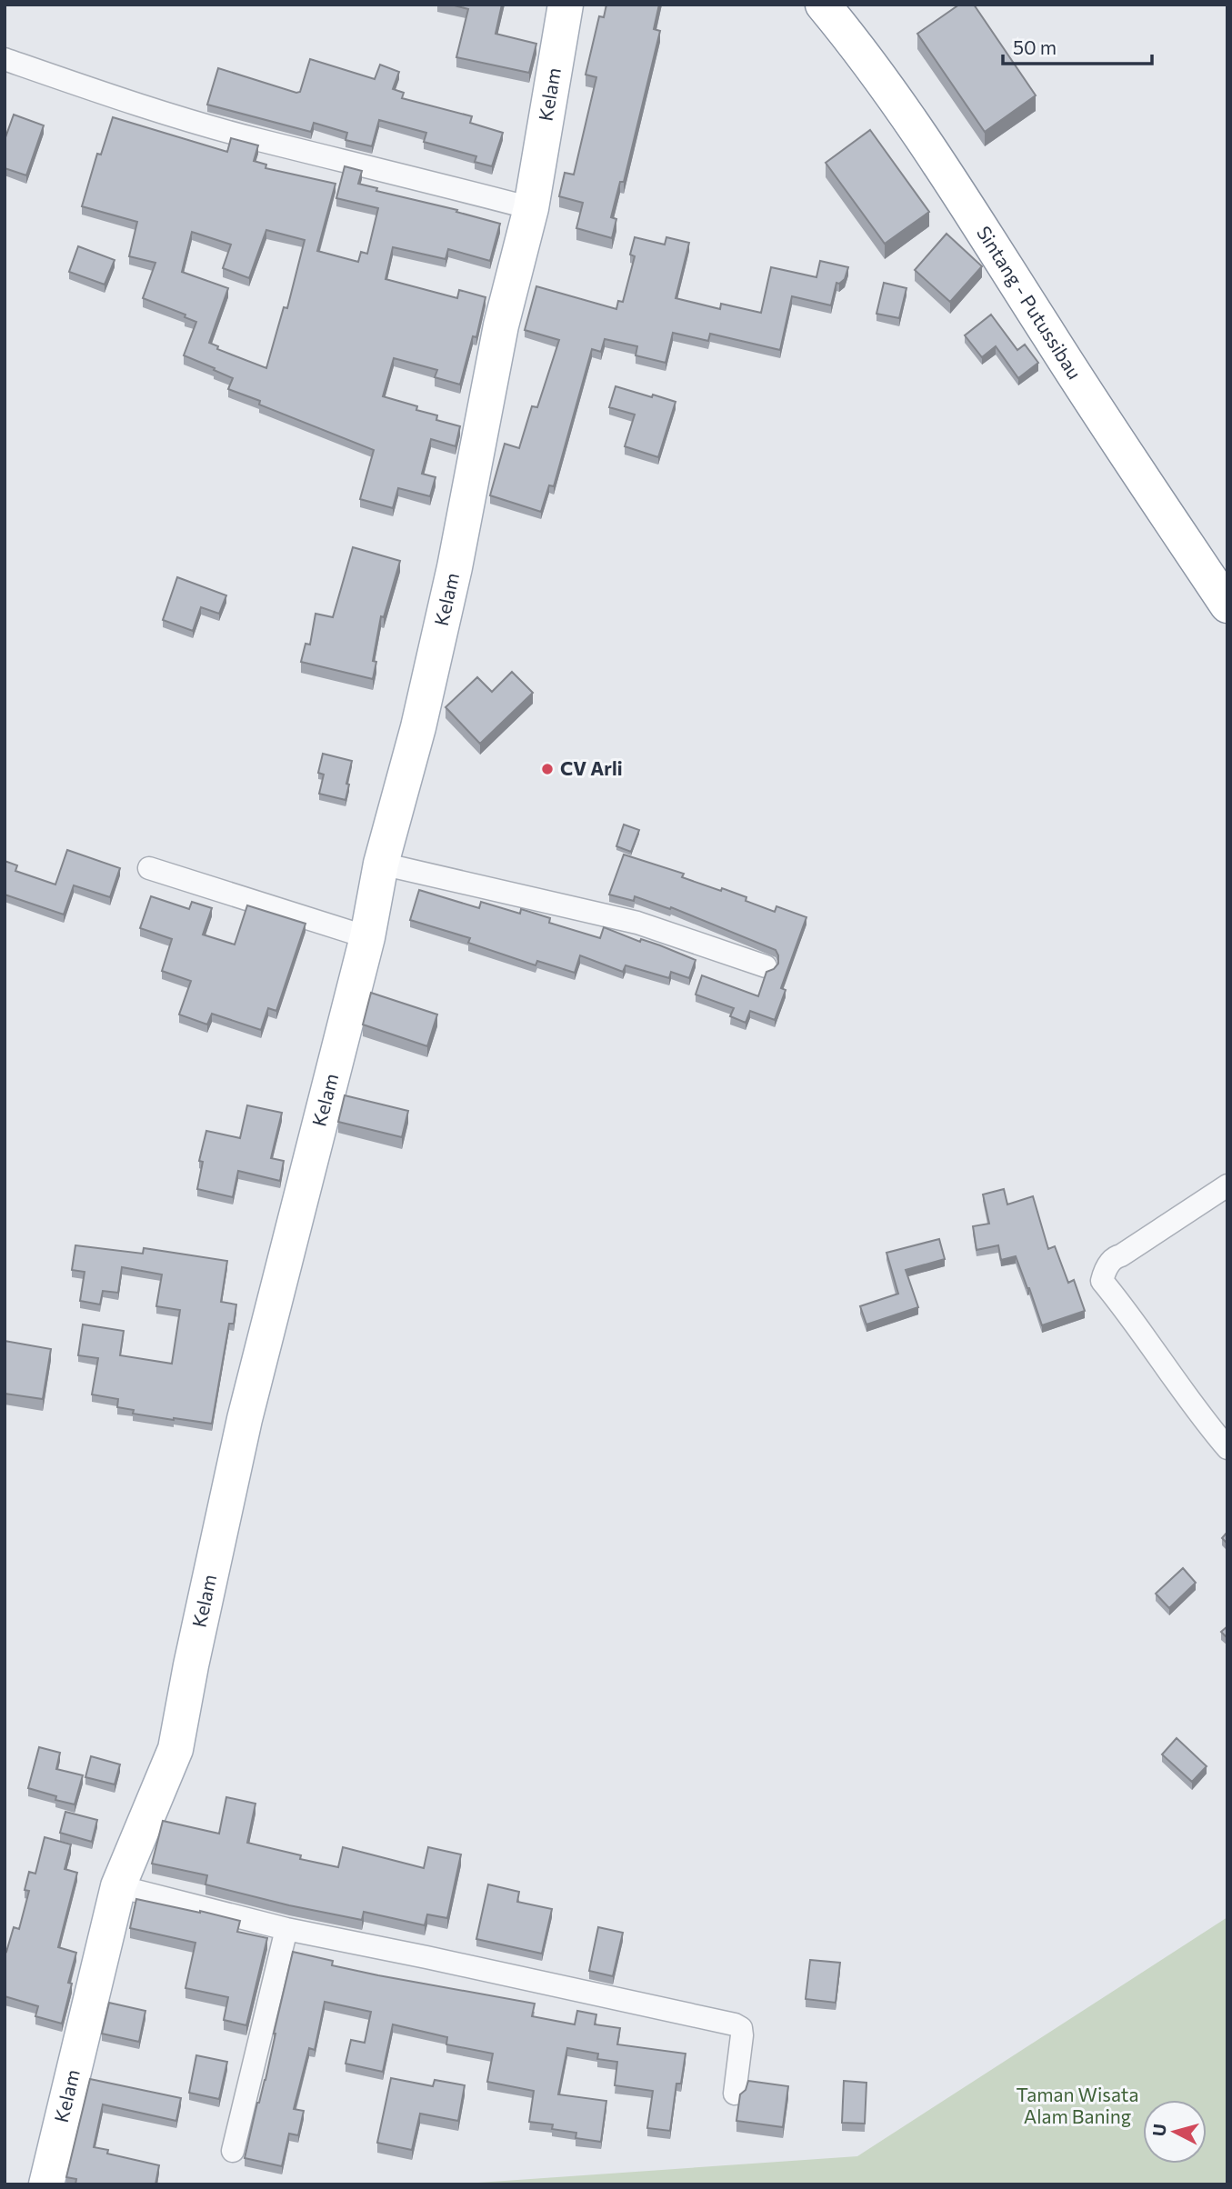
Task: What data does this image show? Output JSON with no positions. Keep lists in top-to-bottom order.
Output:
{
  "streets": {
    "main road": ["Kelam", "Sintang - Putussibau"]
  },
  "parks": ["Taman Wisata Alam Baning"],
  "places": ["CV Arli"],
  "scale_bar": "50 m",
  "north": "left"
}
